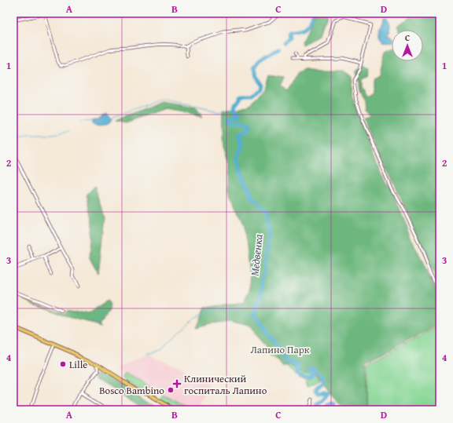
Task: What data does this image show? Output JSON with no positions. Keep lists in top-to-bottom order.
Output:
{
  "water": ["Медвенка"],
  "parks": ["Лапино Парк"],
  "places": {
    "other": ["Lille", "Bosco Bambino"],
    "health": ["Клинический госпиталь Лапино"]
  },
  "north": "top",
  "grid": {
    "columns": [
      "A",
      "B",
      "C",
      "D"
    ],
    "rows": [
      "1",
      "2",
      "3",
      "4"
    ]
  }
}
